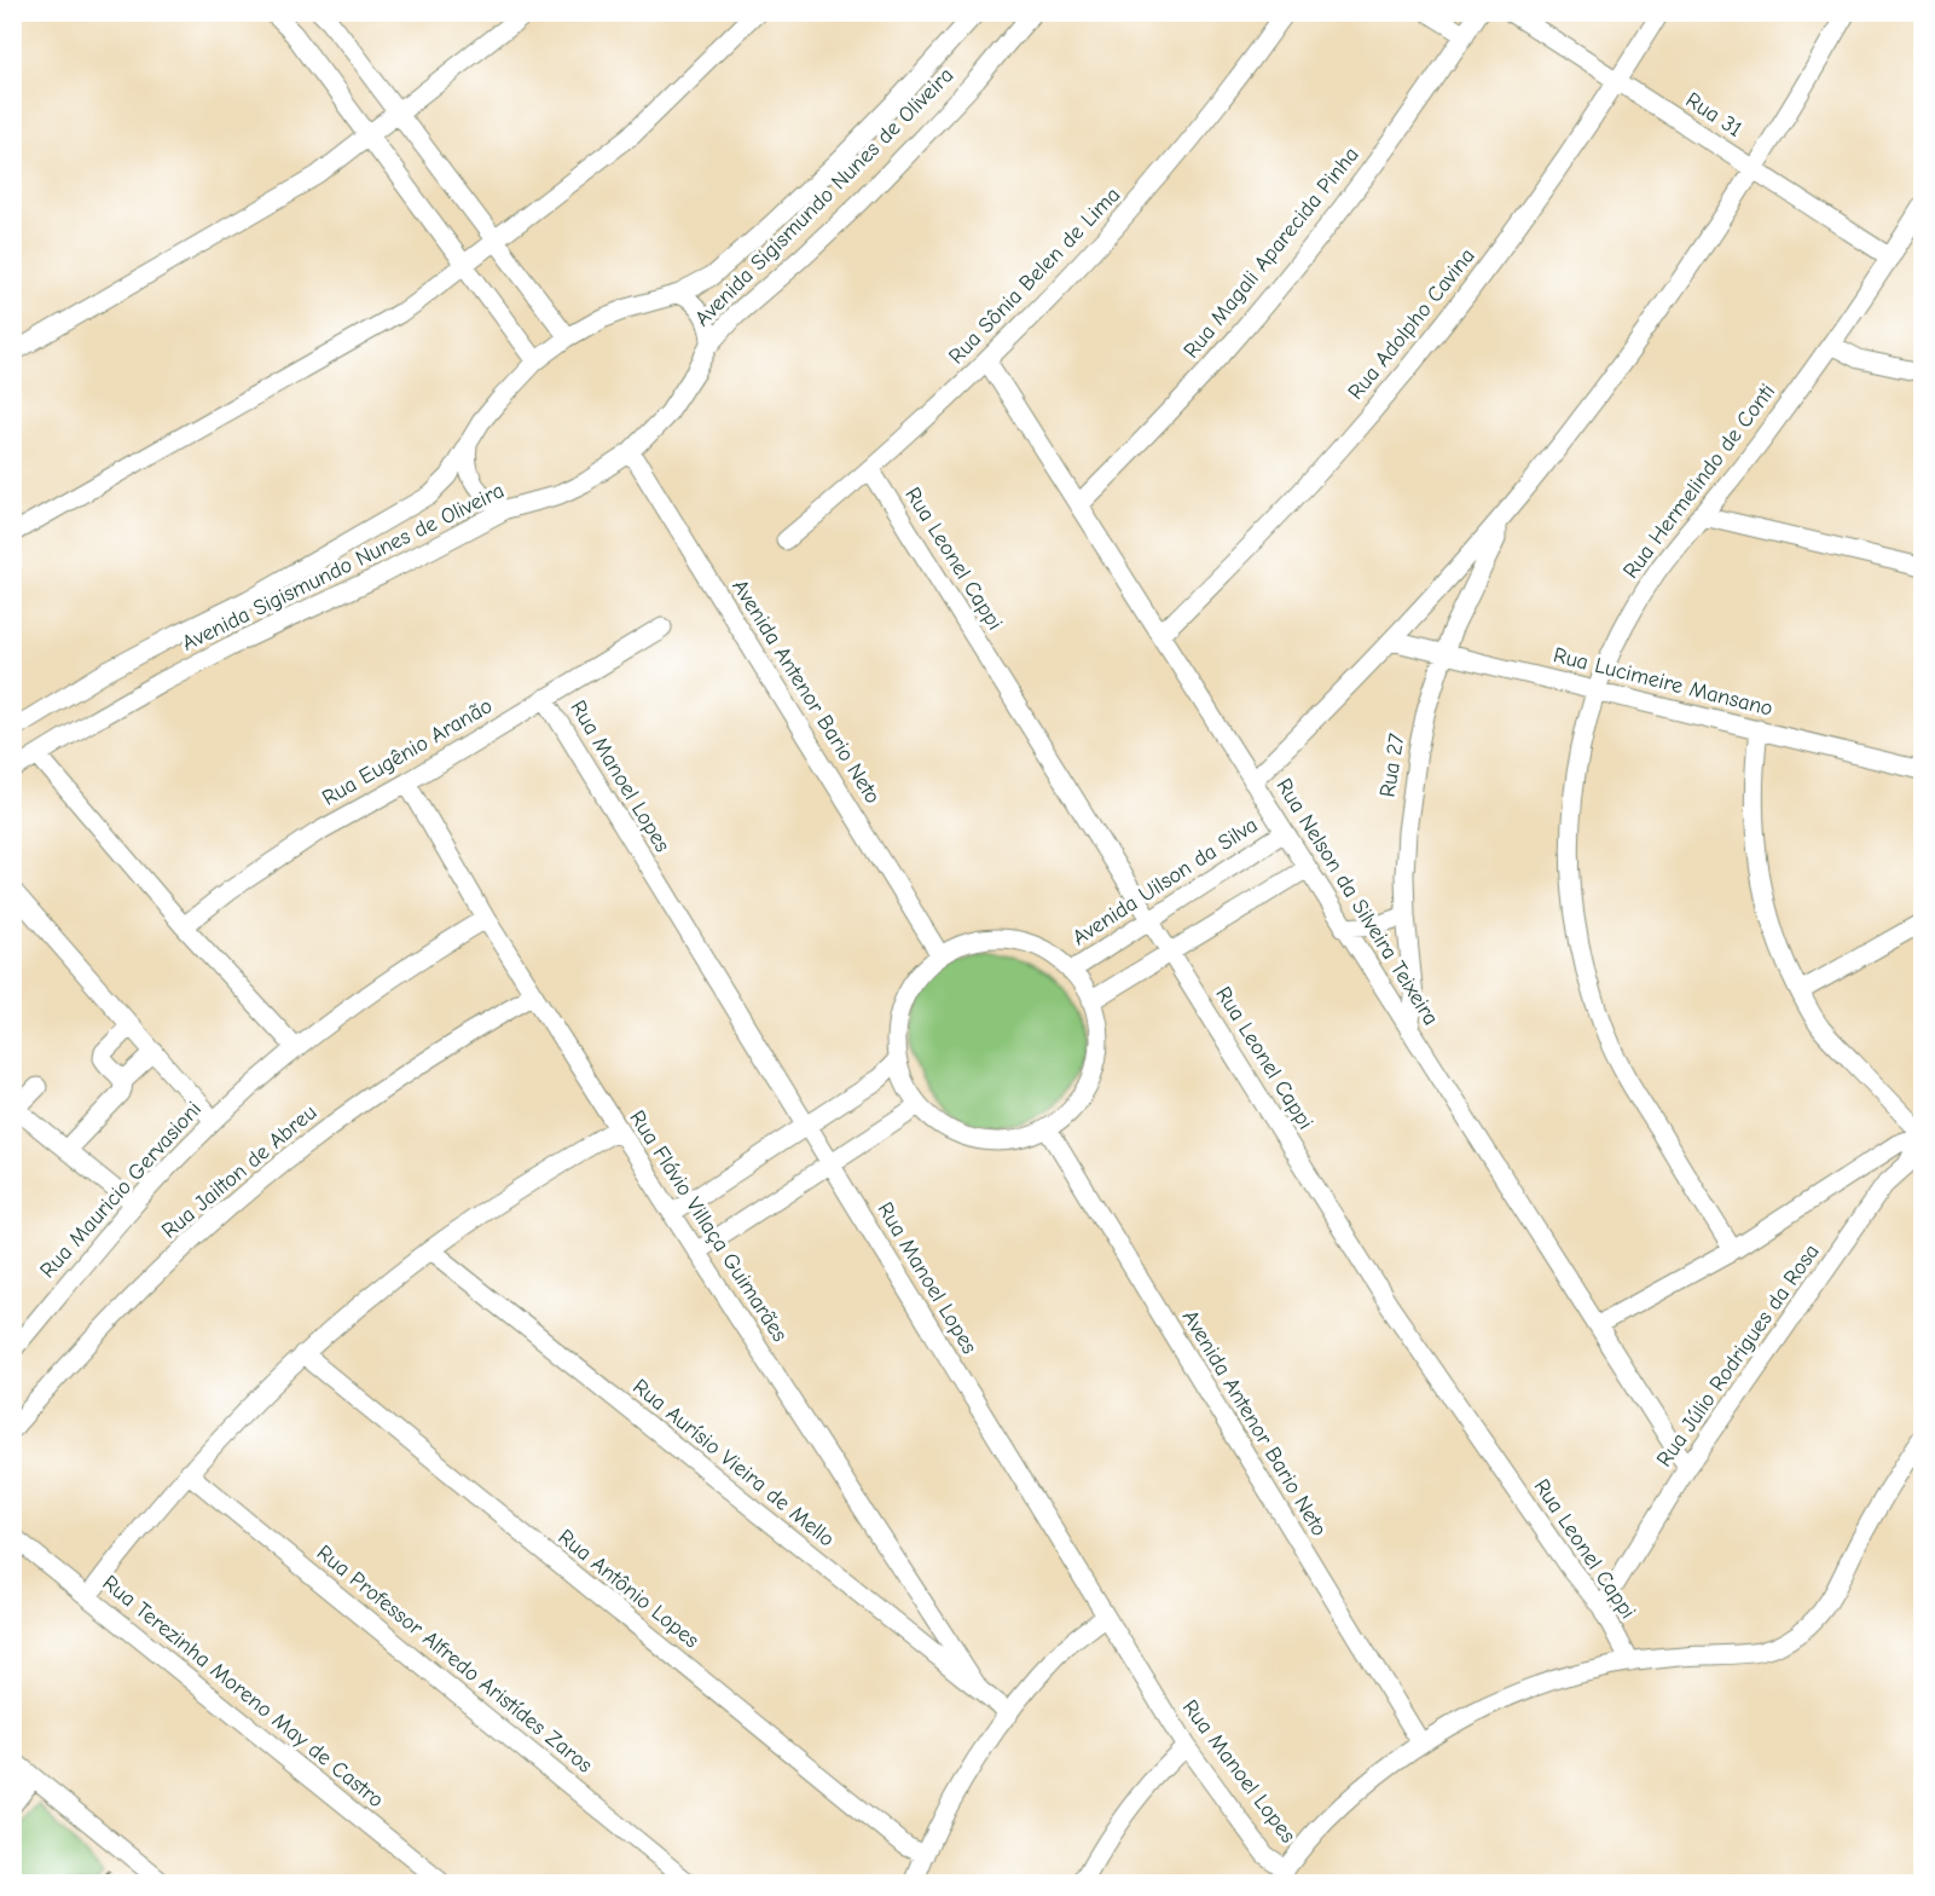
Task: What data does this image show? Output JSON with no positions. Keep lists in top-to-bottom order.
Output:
{
  "streets": {
    "street": [
      "Rua 31",
      "Avenida Sigismundo Nunes de Oliveira",
      "Rua Magali Aparecida Pinha",
      "Rua Sônia Belen de Lima",
      "Rua Adolpho Cavina",
      "Rua Hermelindo de Conti",
      "Rua Leonel Cappi",
      "Rua Lucimeire Mansano",
      "Avenida Antenor Bario Neto",
      "Rua Eugênio Aranão",
      "Rua 27",
      "Rua Manoel Lopes",
      "Avenida Uilson da Silva",
      "Rua Nelson da Silveira Teixeira",
      "Rua Jailton de Abreu",
      "Rua Mauricio Gervasioni",
      "Rua Flávio Villaça Guimarães",
      "Rua Júlio Rodrigues da Rosa",
      "Rua Aurísio Vieira de Mello",
      "Rua Antônio Lopes",
      "Rua Professor Alfredo Aristídes Zaros",
      "Rua Terezinha Moreno May de Castro"
    ]
  },
  "crossings": [
    ["Rua 31", "Rua Adolpho Cavina"],
    ["Rua 31", "Rua Hermelindo de Conti"],
    ["Avenida Sigismundo Nunes de Oliveira", "Avenida Antenor Bario Neto"],
    ["Rua Magali Aparecida Pinha", "Rua Nelson da Silveira Teixeira"],
    ["Rua Sônia Belen de Lima", "Rua Leonel Cappi"],
    ["Rua Sônia Belen de Lima", "Rua Nelson da Silveira Teixeira"],
    ["Rua Adolpho Cavina", "Rua Nelson da Silveira Teixeira"],
    ["Rua Hermelindo de Conti", "Rua Lucimeire Mansano"],
    ["Rua Leonel Cappi", "Avenida Uilson da Silva"],
    ["Rua Leonel Cappi", "Rua Júlio Rodrigues da Rosa"],
    ["Rua Lucimeire Mansano", "Rua 27"],
    ["Avenida Antenor Bario Neto", "Avenida Uilson da Silva"],
    ["Rua Eugênio Aranão", "Rua Manoel Lopes"],
    ["Rua Eugênio Aranão", "Rua Flávio Villaça Guimarães"],
    ["Rua 27", "Rua Nelson da Silveira Teixeira"],
    ["Avenida Uilson da Silva", "Rua Nelson da Silveira Teixeira"],
    ["Rua Nelson da Silveira Teixeira", "Rua Júlio Rodrigues da Rosa"],
    ["Rua Jailton de Abreu", "Rua Flávio Villaça Guimarães"],
    ["Rua Mauricio Gervasioni", "Rua Flávio Villaça Guimarães"],
    ["Rua Flávio Villaça Guimarães", "Rua Aurísio Vieira de Mello"]
  ]
}
